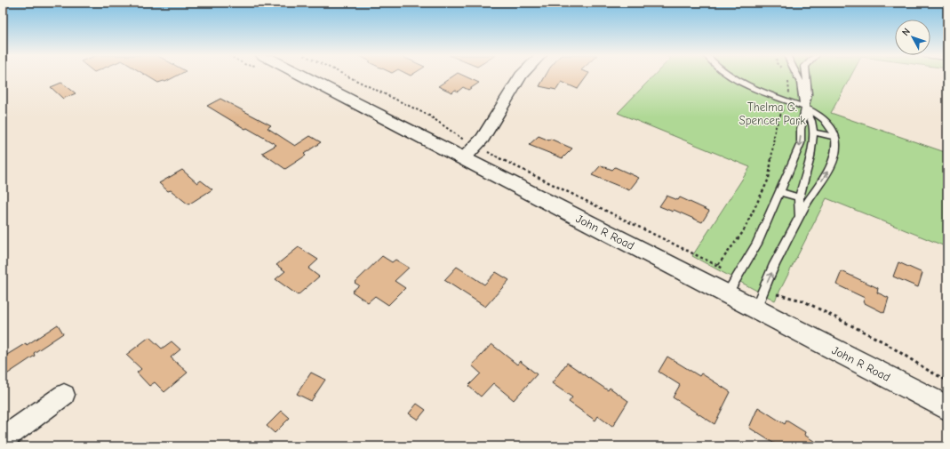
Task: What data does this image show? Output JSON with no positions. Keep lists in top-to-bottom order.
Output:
{
  "streets": {
    "main road": ["John R Road"]
  },
  "parks": ["Thelma G. Spencer Park"],
  "north": "top left"
}
